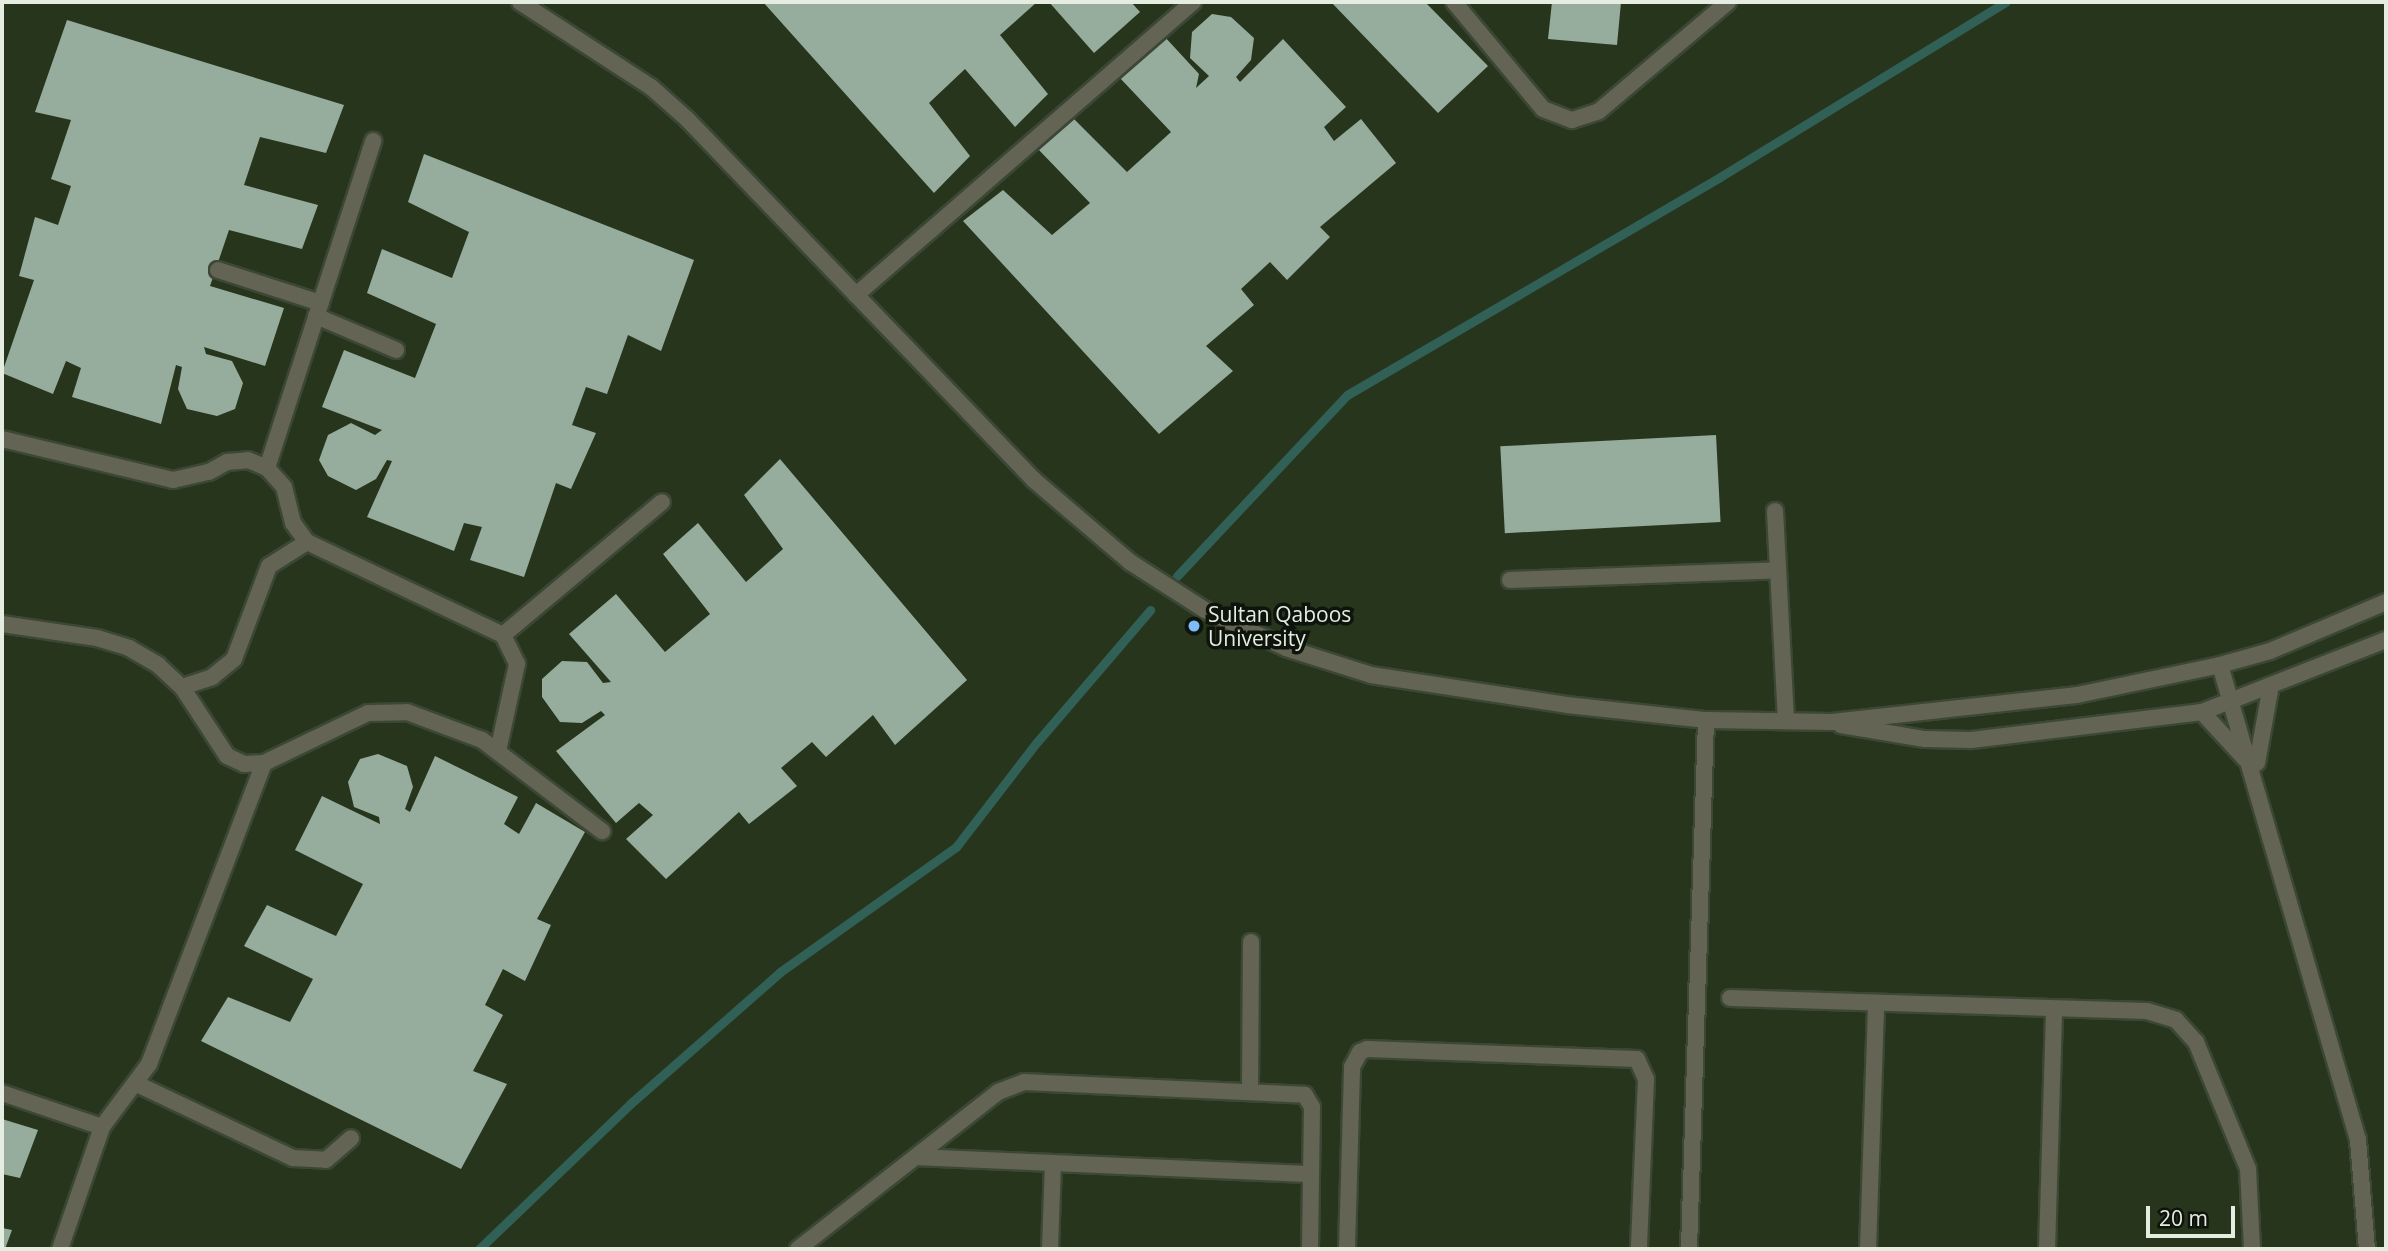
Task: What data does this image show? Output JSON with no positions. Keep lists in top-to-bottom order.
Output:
{
  "places": ["Sultan Qaboos University"],
  "scale_bar": "20 m"
}
